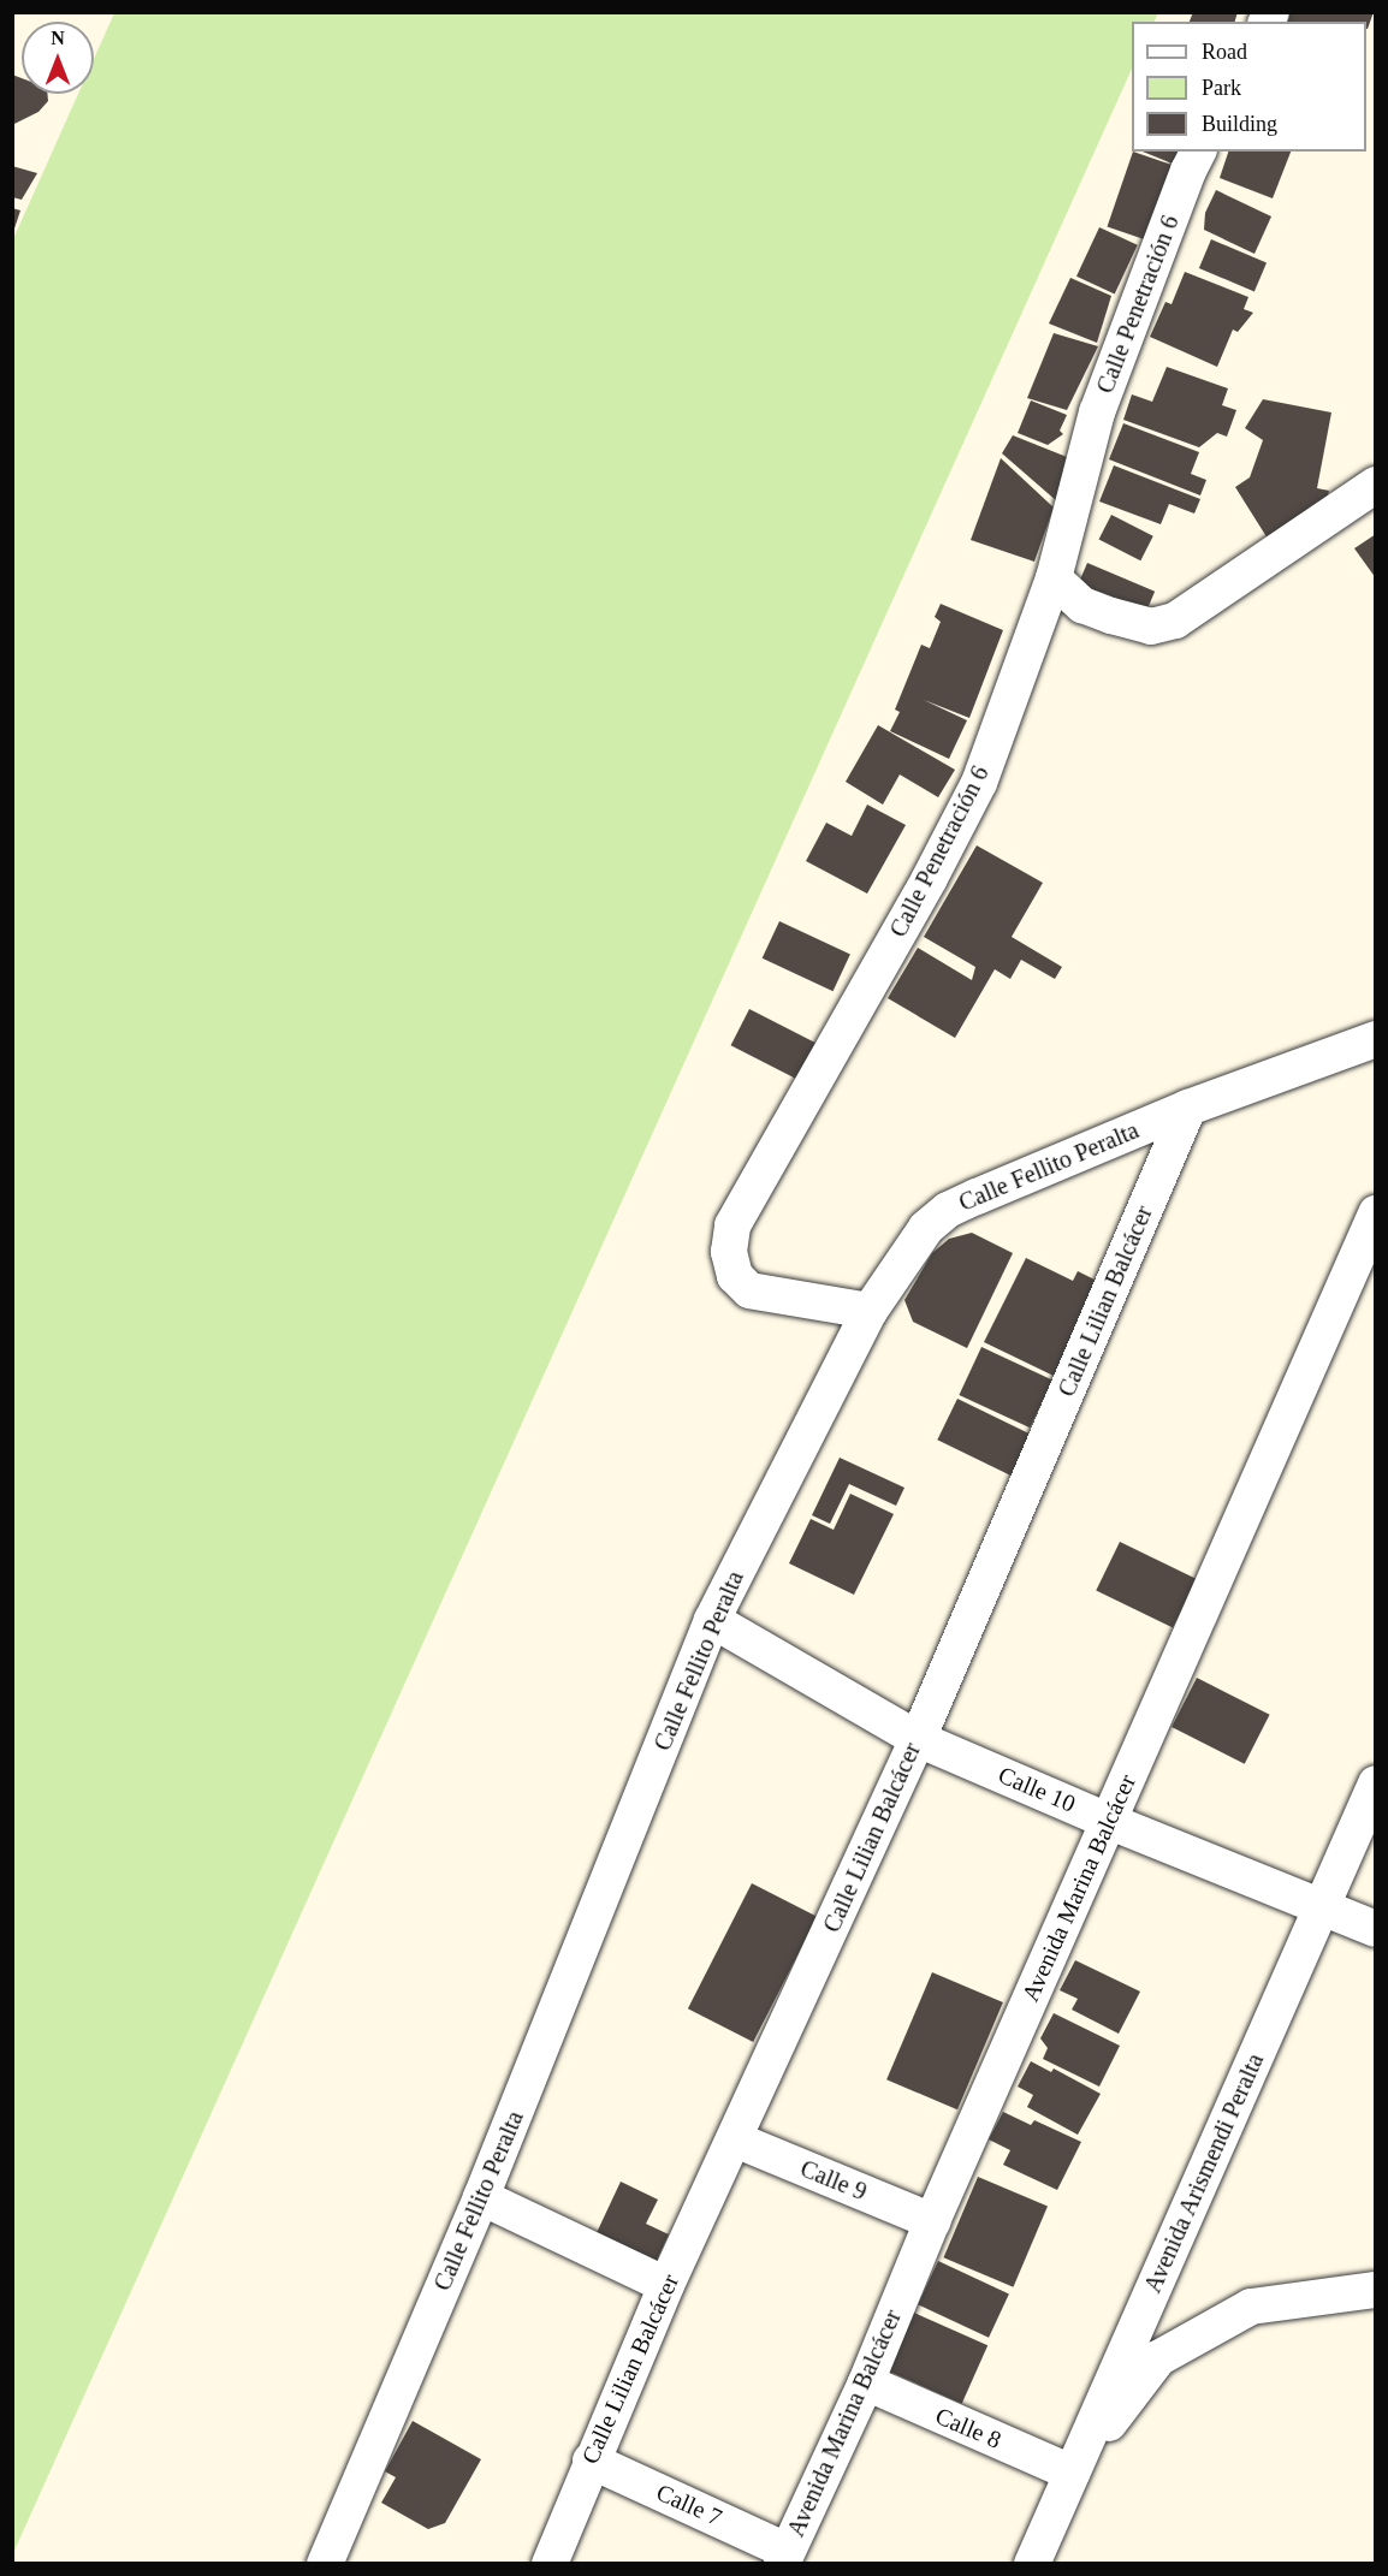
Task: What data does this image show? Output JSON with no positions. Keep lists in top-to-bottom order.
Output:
{
  "streets": {
    "street": [
      "Calle Penetración 6",
      "Calle Fellito Peralta",
      "Calle Lilian Balcácer",
      "Calle 10",
      "Avenida Marina Balcácer",
      "Avenida Arismendi Peralta",
      "Calle 9",
      "Calle 8",
      "Calle 7"
    ]
  },
  "crossings": [
    ["Calle Penetración 6", "Calle Fellito Peralta"],
    ["Calle Fellito Peralta", "Calle Lilian Balcácer"],
    ["Calle Fellito Peralta", "Calle 10"],
    ["Calle Lilian Balcácer", "Calle 10"],
    ["Calle Lilian Balcácer", "Calle 9"],
    ["Calle Lilian Balcácer", "Calle 7"],
    ["Calle 10", "Avenida Marina Balcácer"],
    ["Calle 10", "Avenida Arismendi Peralta"],
    ["Avenida Marina Balcácer", "Calle 9"],
    ["Avenida Marina Balcácer", "Calle 8"],
    ["Avenida Marina Balcácer", "Calle 7"],
    ["Avenida Arismendi Peralta", "Calle 8"]
  ],
  "legend": ["Road", "Park", "Building"],
  "north": "top"
}
